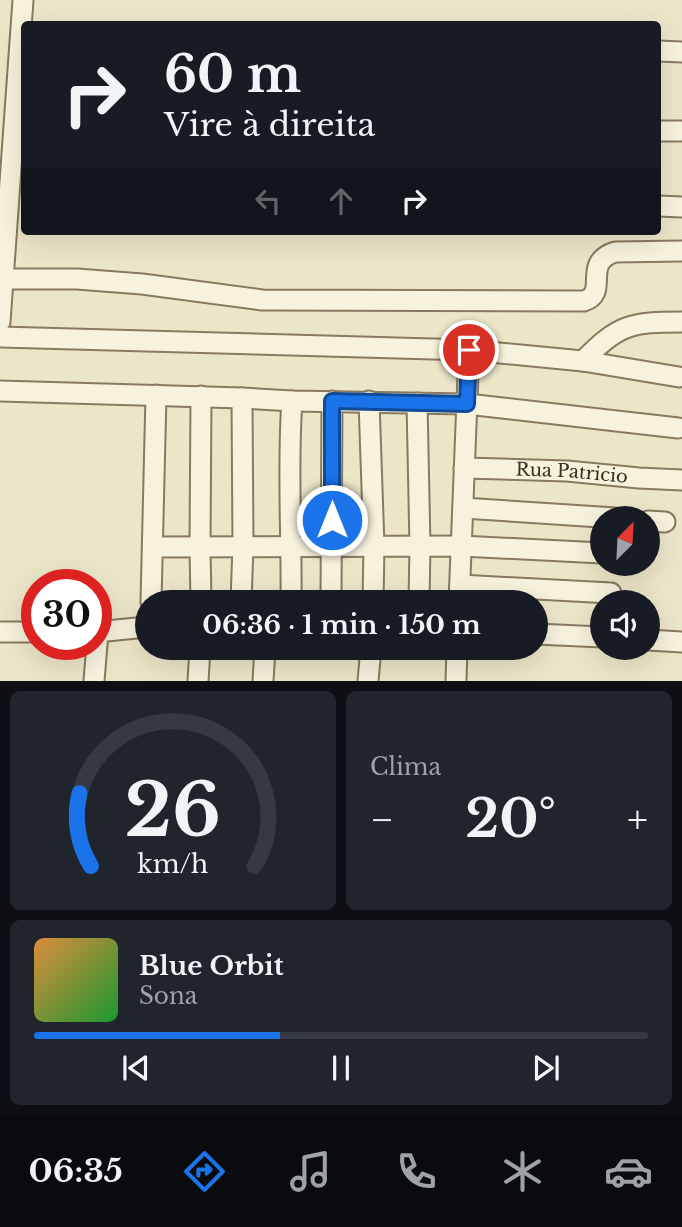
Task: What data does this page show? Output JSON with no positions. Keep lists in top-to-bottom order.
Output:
{
  "streets": {
    "street": ["Rua Patricio"]
  },
  "north": "top right",
  "page": {
    "turn": ["60 m", "Vire à direita"],
    "limit": "30",
    "trip": "06:36 · 1 min · 150 m",
    "tile": "Clima",
    "heat": ["−", "20°", "+"],
    "song": ["Blue Orbit", "Sona"],
    "tabs": "06:35",
    "gauge": ["26", "km/h"]
  }
}
